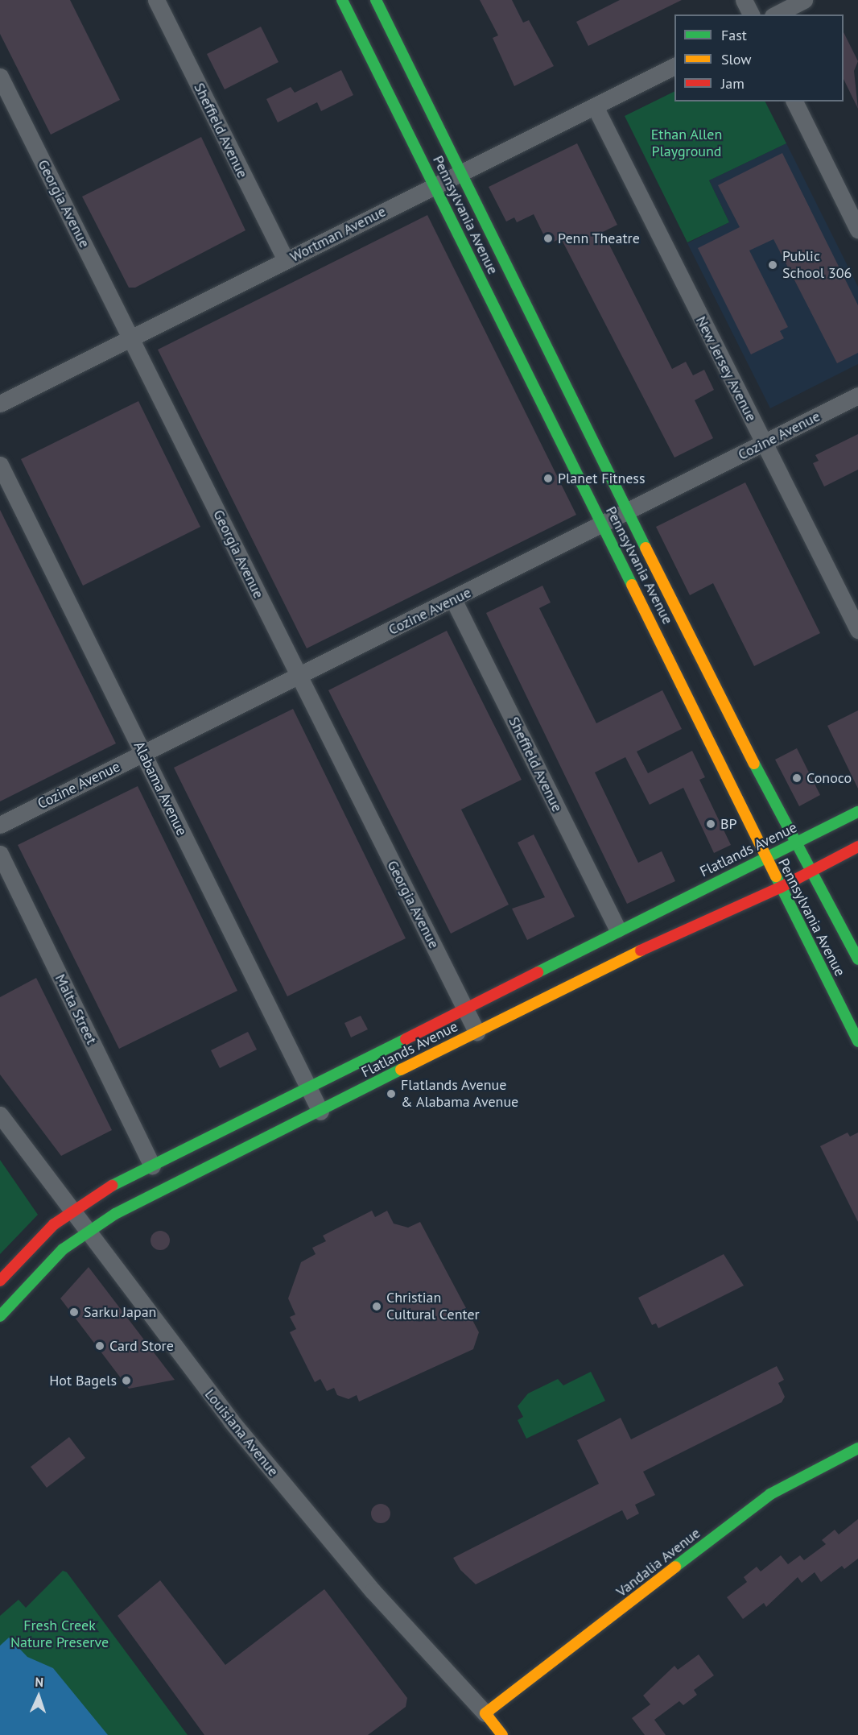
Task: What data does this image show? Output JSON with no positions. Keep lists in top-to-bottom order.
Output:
{
  "streets": {
    "main road": [
      "Pennsylvania Avenue",
      "Flatlands Avenue",
      "Louisiana Avenue",
      "Vandalia Avenue"
    ],
    "street": [
      "Sheffield Avenue",
      "Georgia Avenue",
      "Wortman Avenue",
      "New Jersey Avenue",
      "Cozine Avenue",
      "Alabama Avenue",
      "Malta Street"
    ]
  },
  "crossings": [
    ["Sheffield Avenue", "Wortman Avenue"],
    ["Sheffield Avenue", "Cozine Avenue"],
    ["Sheffield Avenue", "Flatlands Avenue"],
    ["Georgia Avenue", "Wortman Avenue"],
    ["Georgia Avenue", "Cozine Avenue"],
    ["Georgia Avenue", "Flatlands Avenue"],
    ["Pennsylvania Avenue", "Wortman Avenue"],
    ["Pennsylvania Avenue", "Cozine Avenue"],
    ["Pennsylvania Avenue", "Flatlands Avenue"],
    ["Wortman Avenue", "New Jersey Avenue"],
    ["New Jersey Avenue", "Cozine Avenue"],
    ["Cozine Avenue", "Alabama Avenue"],
    ["Alabama Avenue", "Flatlands Avenue"],
    ["Flatlands Avenue", "Malta Street"],
    ["Flatlands Avenue", "Louisiana Avenue"],
    ["Louisiana Avenue", "Vandalia Avenue"]
  ],
  "parks": ["Ethan Allen Playground", "Fresh Creek Nature Preserve"],
  "places": [
    "Penn Theatre",
    "Public School 306",
    "Planet Fitness",
    "Conoco",
    "BP",
    "Flatlands Avenue & Alabama Avenue",
    "Christian Cultural Center",
    "Sarku Japan",
    "Card Store",
    "Hot Bagels"
  ],
  "legend": ["Fast", "Slow", "Jam"],
  "north": "top"
}
